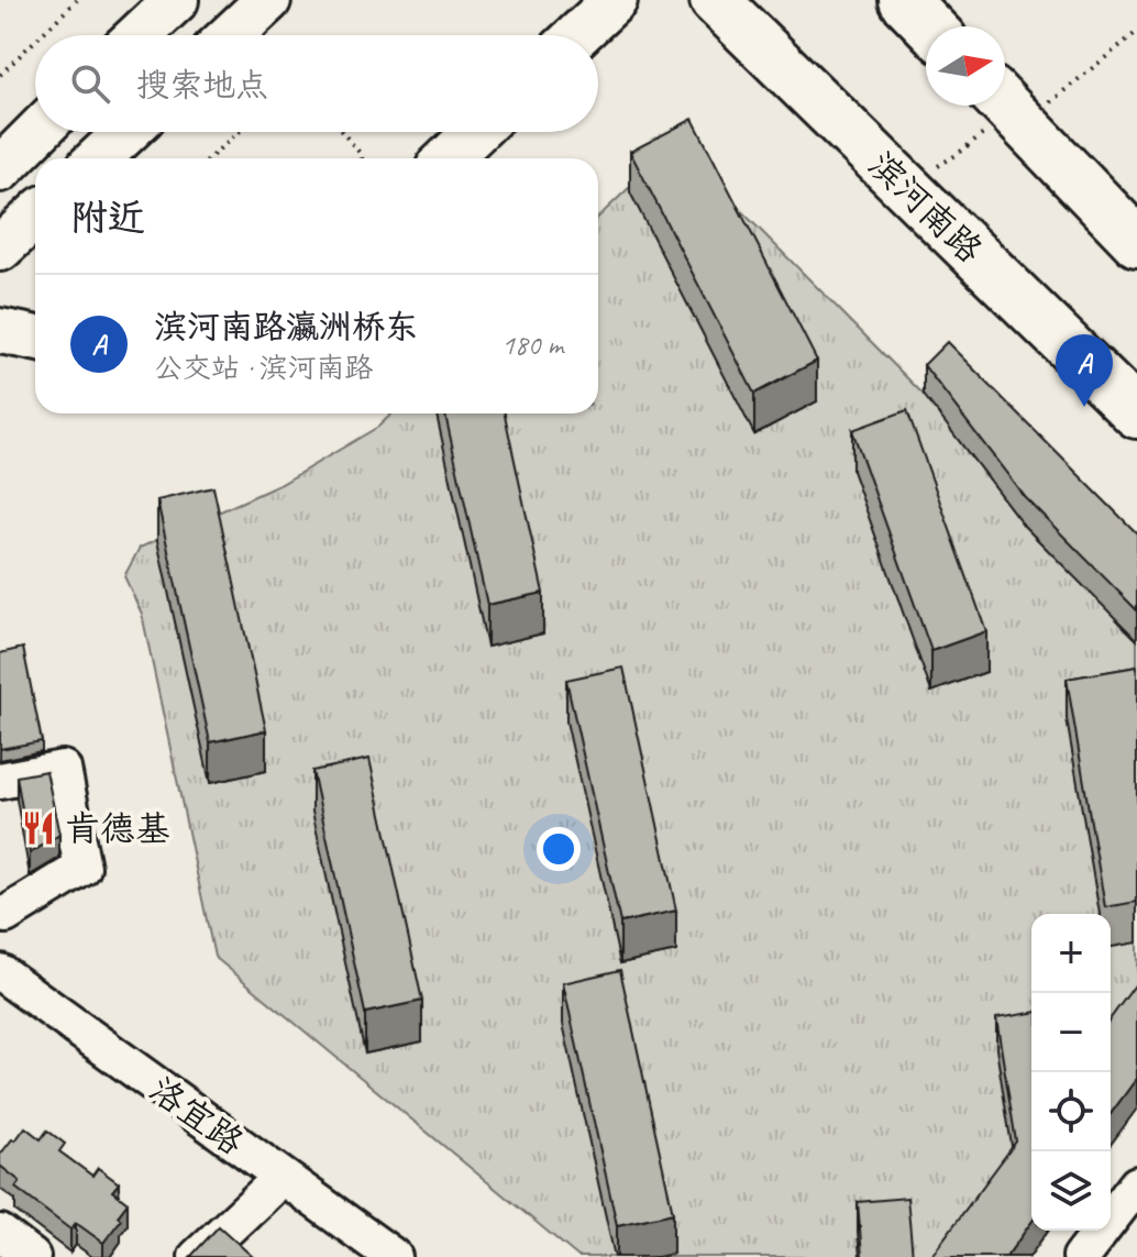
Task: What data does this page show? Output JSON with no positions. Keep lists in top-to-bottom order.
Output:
{
  "streets": {
    "highway": ["滨河南路"],
    "street": ["洛宜路"]
  },
  "places": {
    "restaurant": ["肯德基"]
  },
  "north": "right",
  "page": {
    "search": "搜索地点",
    "heading": "附近",
    "list": [
      {
        "mark": "A",
        "name": "滨河南路瀛洲桥东",
        "note": "公交站 · 滨河南路",
        "value": "180 m"
      }
    ],
    "pins": "A",
    "map_buttons": ["+", "−"]
  }
}
